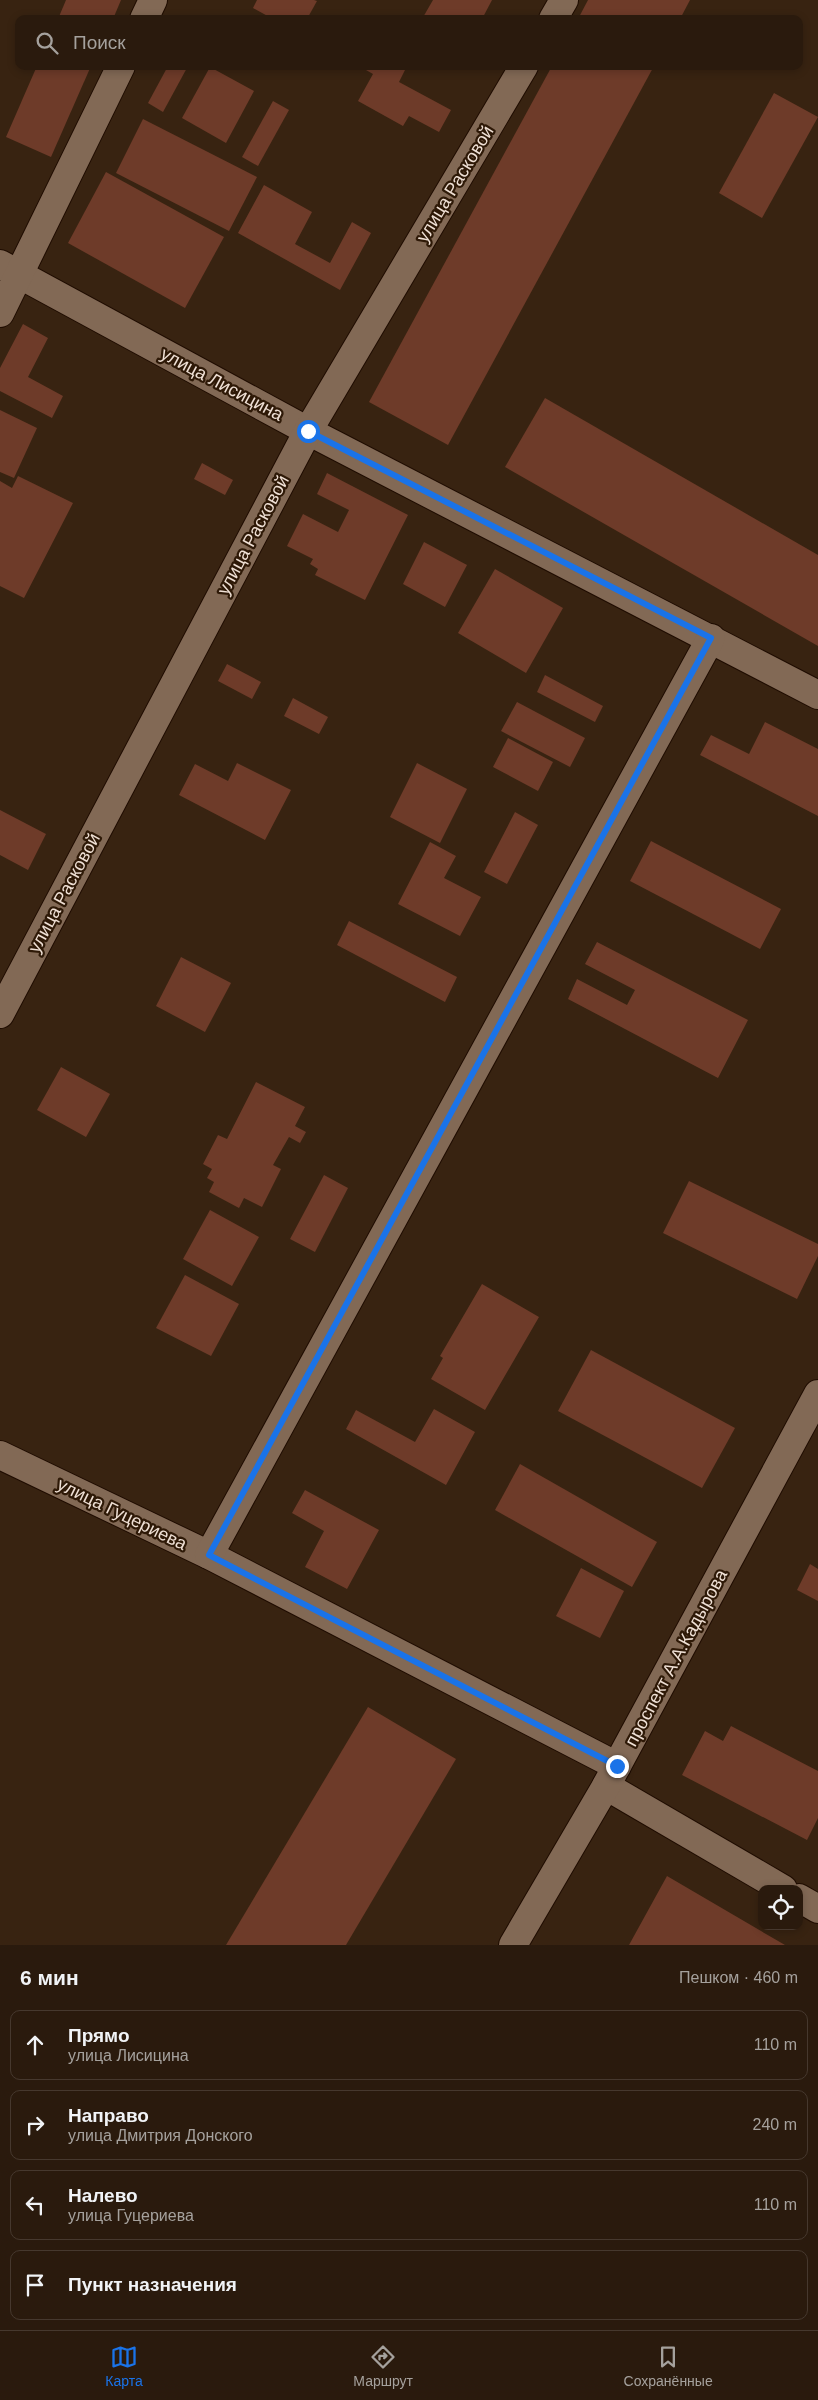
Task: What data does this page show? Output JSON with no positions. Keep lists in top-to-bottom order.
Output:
{
  "streets": {
    "street": [
      "улица Расковой",
      "улица Лисицина",
      "улица Гуцериева",
      "проспект А.А.Кадырова"
    ]
  },
  "crossings": [
    ["улица Расковой", "улица Лисицина"],
    ["улица Гуцериева", "проспект А.А.Кадырова"]
  ],
  "page": {
    "search": "Поиск",
    "heading": ["6 мин", "Пешком · 460 m"],
    "list": [
      ["Прямо", "улица Лисицина", "110 m"],
      ["Направо", "улица Дмитрия Донского", "240 m"],
      ["Налево", "улица Гуцериева", "110 m"],
      "Пункт назначения"
    ],
    "nav": ["Карта", "Маршрут", "Сохранённые"]
  }
}
